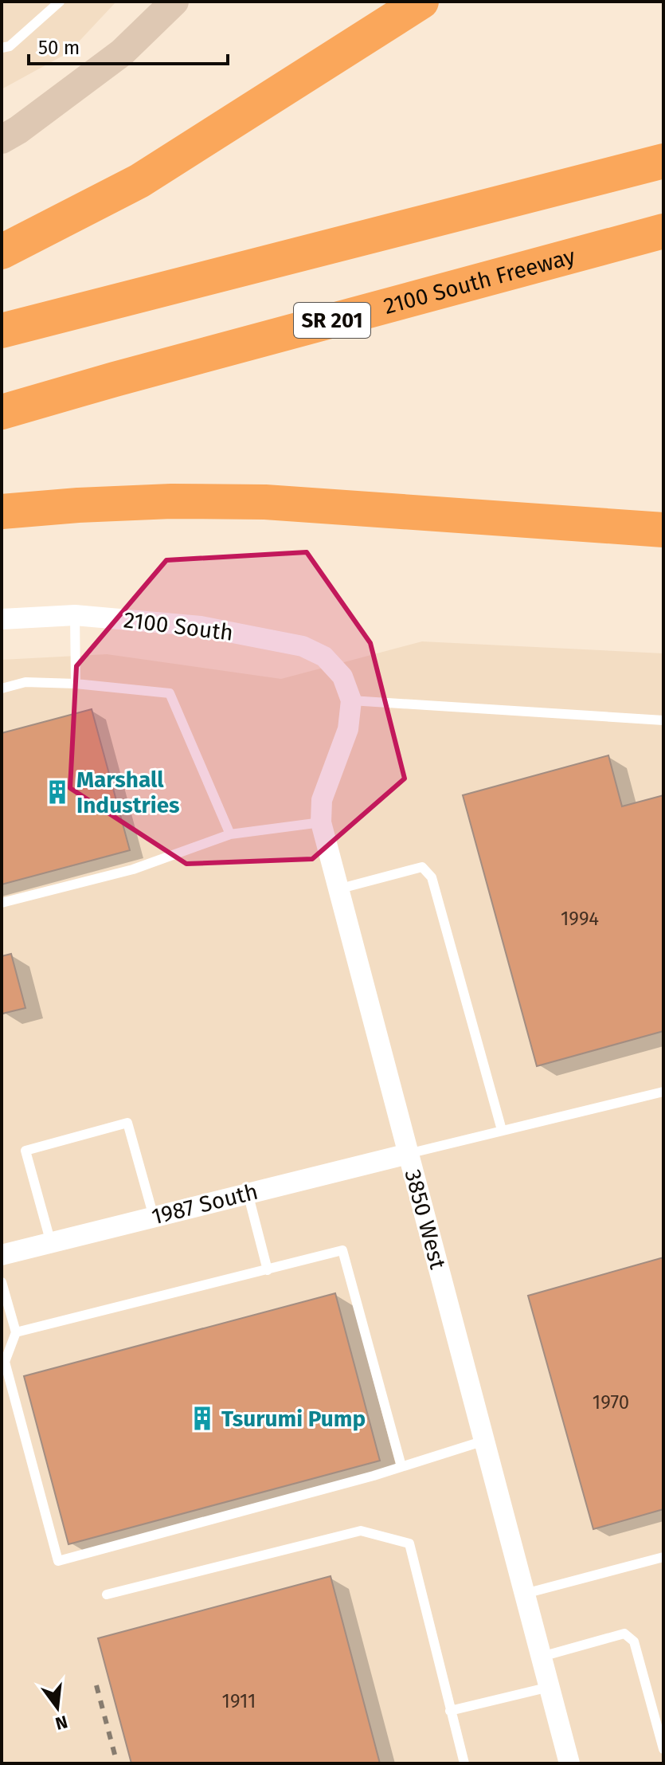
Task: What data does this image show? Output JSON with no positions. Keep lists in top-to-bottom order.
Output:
{
  "streets": {
    "highway": ["2100 South Freeway", "SR 201"],
    "street": ["2100 South", "1987 South", "3850 West"]
  },
  "crossings": [
    ["2100 South", "3850 West"],
    ["1987 South", "3850 West"]
  ],
  "places": {
    "building": ["Marshall Industries", "Tsurumi Pump"]
  },
  "house_numbers": ["1994", "1970", "1911"],
  "scale_bar": "50 m",
  "north": "bottom"
}
